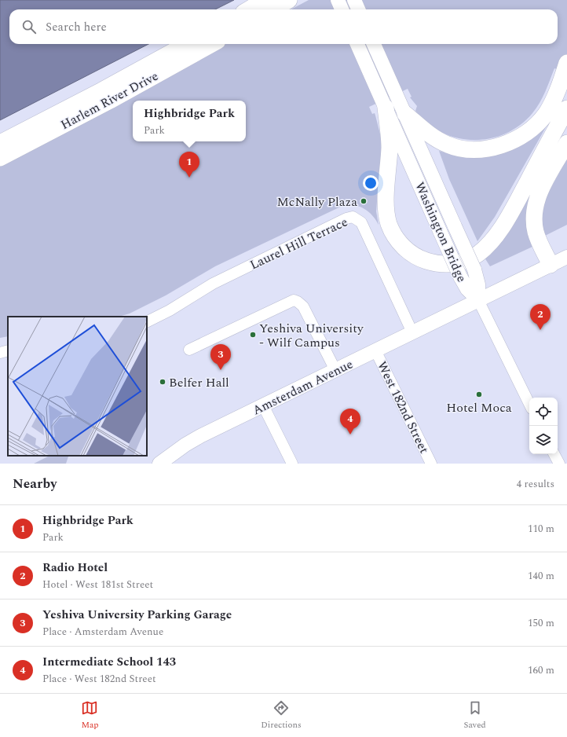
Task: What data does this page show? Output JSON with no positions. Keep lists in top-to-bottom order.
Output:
{
  "streets": {
    "highway": ["Harlem River Drive"],
    "main road": ["Washington Bridge", "Amsterdam Avenue"],
    "street": ["Laurel Hill Terrace", "West 182nd Street"]
  },
  "crossings": [
    ["Washington Bridge", "Amsterdam Avenue"],
    ["Laurel Hill Terrace", "Amsterdam Avenue"],
    ["Amsterdam Avenue", "West 182nd Street"]
  ],
  "places": [
    "McNally Plaza",
    "Yeshiva University - Wilf Campus",
    "Belfer Hall",
    "Hotel Moca"
  ],
  "page": {
    "search": "Search here",
    "popup": ["Highbridge Park", "Park"],
    "pins": [
      "1",
      "2",
      "3",
      "4"
    ],
    "heading": ["Nearby", "4 results"],
    "list": [
      {
        "mark": "1",
        "name": "Highbridge Park",
        "note": "Park",
        "value": "110 m"
      },
      {
        "mark": "2",
        "name": "Radio Hotel",
        "note": "Hotel · West 181st Street",
        "value": "140 m"
      },
      {
        "mark": "3",
        "name": "Yeshiva University Parking Garage",
        "note": "Place · Amsterdam Avenue",
        "value": "150 m"
      },
      {
        "mark": "4",
        "name": "Intermediate School 143",
        "note": "Place · West 182nd Street",
        "value": "160 m"
      }
    ],
    "nav": ["Map", "Directions", "Saved"]
  }
}
